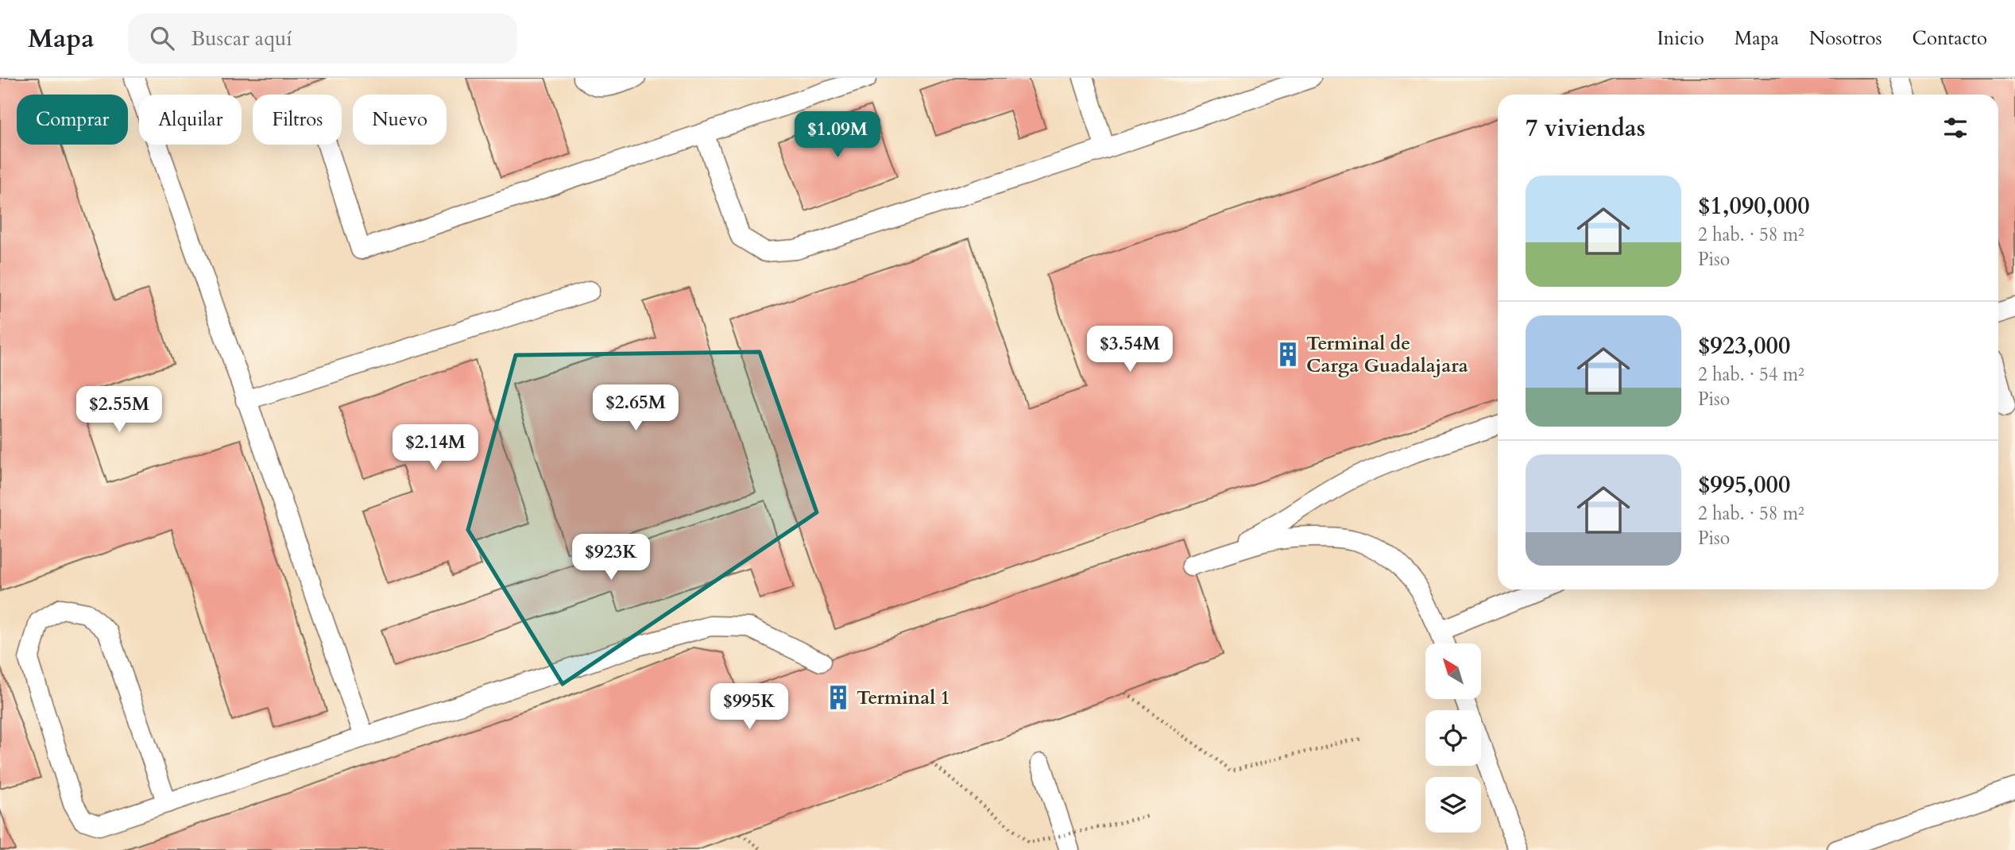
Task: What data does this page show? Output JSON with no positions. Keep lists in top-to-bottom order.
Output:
{
  "places": {
    "building": ["Terminal de Carga Guadalajara", "Terminal 1"]
  },
  "north": "top left",
  "page": {
    "header": "Mapa",
    "search": "Buscar aquí",
    "nav": [
      "Inicio",
      "Mapa",
      "Nosotros",
      "Contacto"
    ],
    "chip": [
      "Comprar",
      "Alquilar",
      "Filtros",
      "Nuevo"
    ],
    "heading": "7 viviendas",
    "price": [
      "$1.09M",
      "$3.54M",
      "$2.65M",
      "$2.55M",
      "$2.14M",
      "$923K",
      "$995K"
    ],
    "list": [
      {
        "name": "$1,090,000",
        "note": "2 hab. · 58 m² · Piso"
      },
      {
        "name": "$923,000",
        "note": "2 hab. · 54 m² · Piso"
      },
      {
        "name": "$995,000",
        "note": "2 hab. · 58 m² · Piso"
      }
    ]
  }
}
